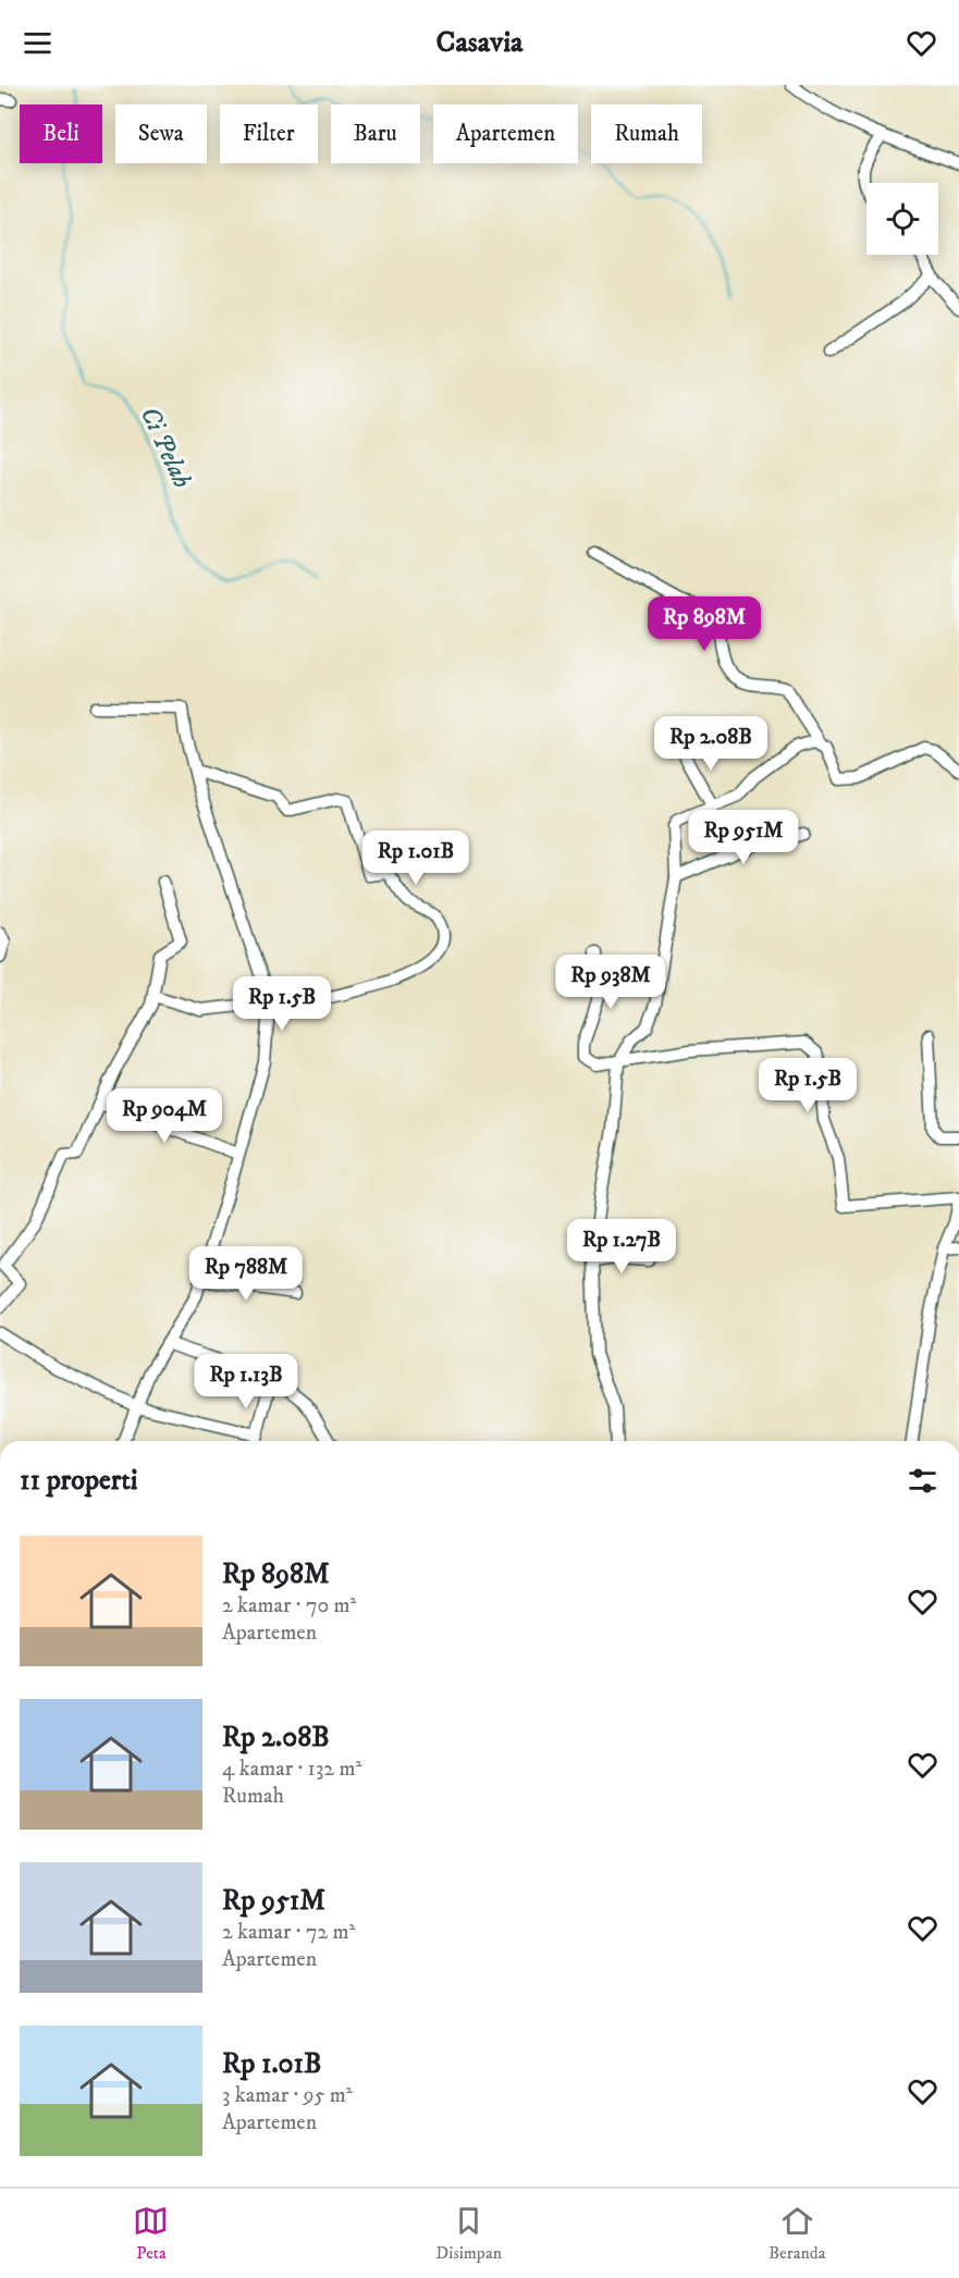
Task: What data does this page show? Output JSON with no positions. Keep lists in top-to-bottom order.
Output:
{
  "water": ["Ci Pelah"],
  "page": {
    "header": "Casavia",
    "chip": [
      "Beli",
      "Sewa",
      "Filter",
      "Baru",
      "Apartemen",
      "Rumah"
    ],
    "price": [
      "Rp 898M",
      "Rp 2.08B",
      "Rp 951M",
      "Rp 1.01B",
      "Rp 938M",
      "Rp 1.5B",
      "Rp 1.5B",
      "Rp 904M",
      "Rp 1.27B",
      "Rp 788M",
      "Rp 1.13B"
    ],
    "heading": "11 properti",
    "list": [
      {
        "name": "Rp 898M",
        "note": "2 kamar · 70 m² · Apartemen"
      },
      {
        "name": "Rp 2.08B",
        "note": "4 kamar · 132 m² · Rumah"
      },
      {
        "name": "Rp 951M",
        "note": "2 kamar · 72 m² · Apartemen"
      },
      {
        "name": "Rp 1.01B",
        "note": "3 kamar · 95 m² · Apartemen"
      }
    ],
    "tabs": ["Peta", "Disimpan", "Beranda"]
  }
}
